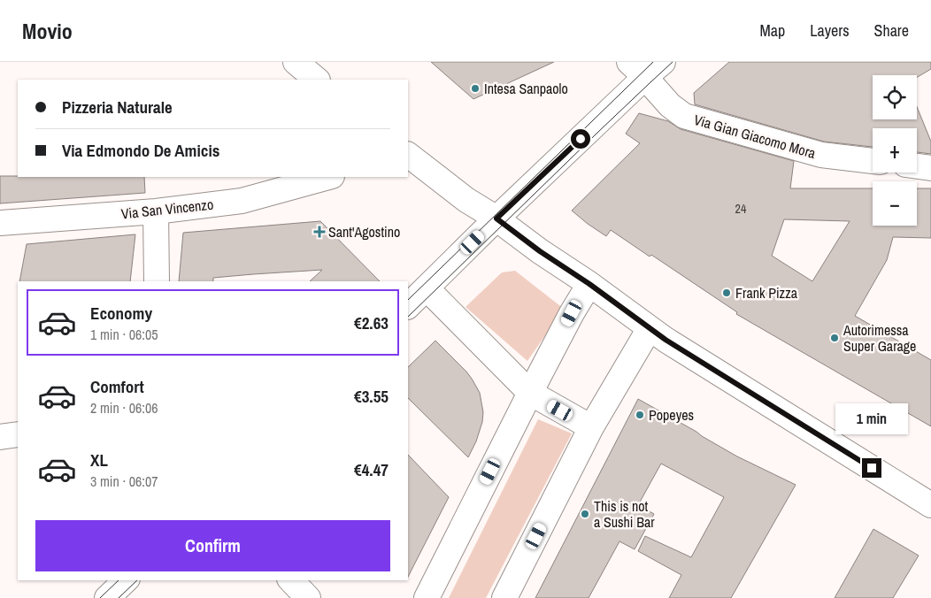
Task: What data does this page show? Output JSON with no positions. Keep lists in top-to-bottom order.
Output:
{
  "streets": {
    "street": ["Via Gian Giacomo Mora", "Via San Vincenzo"]
  },
  "places": {
    "other": [
      "Intesa Sanpaolo",
      "Frank Pizza",
      "Autorimessa Super Garage",
      "Popeyes",
      "This is not a Sushi Bar"
    ],
    "health": ["Sant'Agostino"]
  },
  "house_numbers": ["24"],
  "page": {
    "header": "Movio",
    "nav": ["Map", "Layers", "Share"],
    "map_buttons": ["+", "−"],
    "banner": ["Pizzeria Naturale", "Via Edmondo De Amicis"],
    "list": [
      {
        "name": "Economy",
        "note": "1 min · 06:05",
        "value": "€2.63"
      },
      {
        "name": "Comfort",
        "note": "2 min · 06:06",
        "value": "€3.55"
      },
      {
        "name": "XL",
        "note": "3 min · 06:07",
        "value": "€4.47"
      }
    ],
    "bubble": "1 min",
    "buttons": "Confirm"
  }
}
